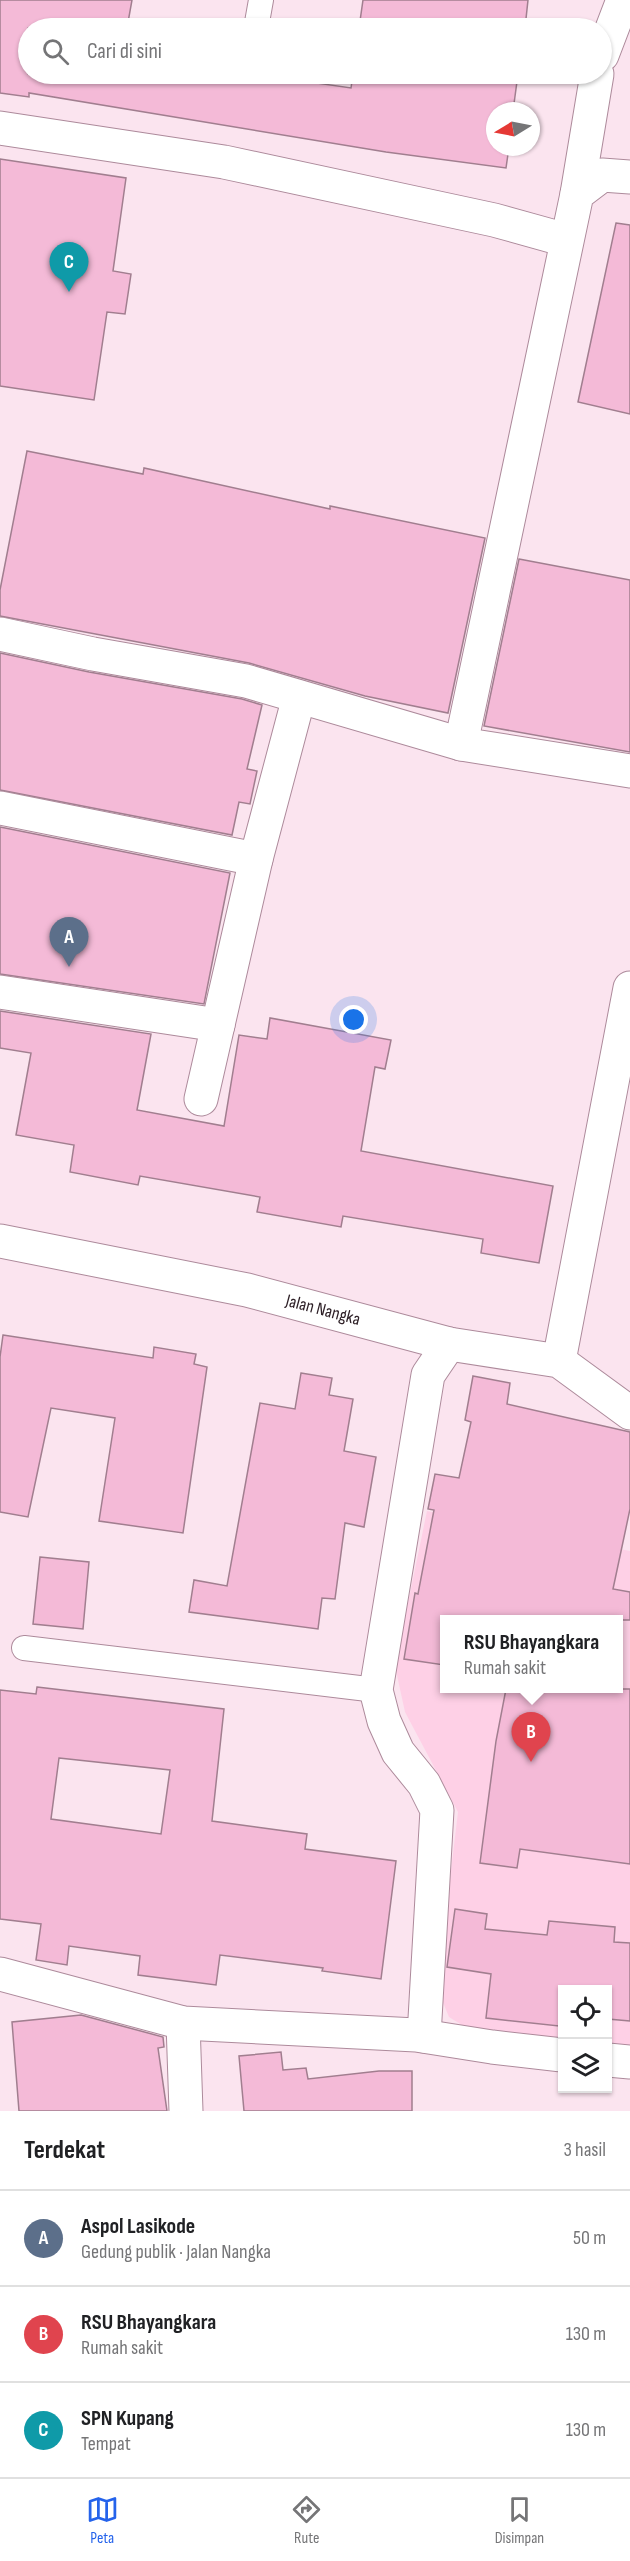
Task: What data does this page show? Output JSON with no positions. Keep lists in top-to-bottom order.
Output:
{
  "streets": {
    "street": ["Jalan Nangka"]
  },
  "north": "left",
  "page": {
    "search": "Cari di sini",
    "pins": ["C", "A", "B"],
    "popup": ["RSU Bhayangkara", "Rumah sakit"],
    "heading": ["Terdekat", "3 hasil"],
    "list": [
      {
        "mark": "A",
        "name": "Aspol Lasikode",
        "note": "Gedung publik · Jalan Nangka",
        "value": "50 m"
      },
      {
        "mark": "B",
        "name": "RSU Bhayangkara",
        "note": "Rumah sakit",
        "value": "130 m"
      },
      {
        "mark": "C",
        "name": "SPN Kupang",
        "note": "Tempat",
        "value": "130 m"
      }
    ],
    "nav": ["Peta", "Rute", "Disimpan"]
  }
}
